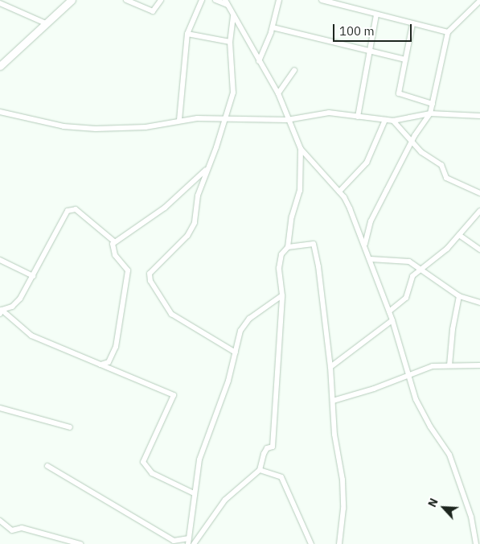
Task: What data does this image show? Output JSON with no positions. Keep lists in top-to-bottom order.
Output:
{
  "scale_bar": "100 m",
  "north": "top left"
}
